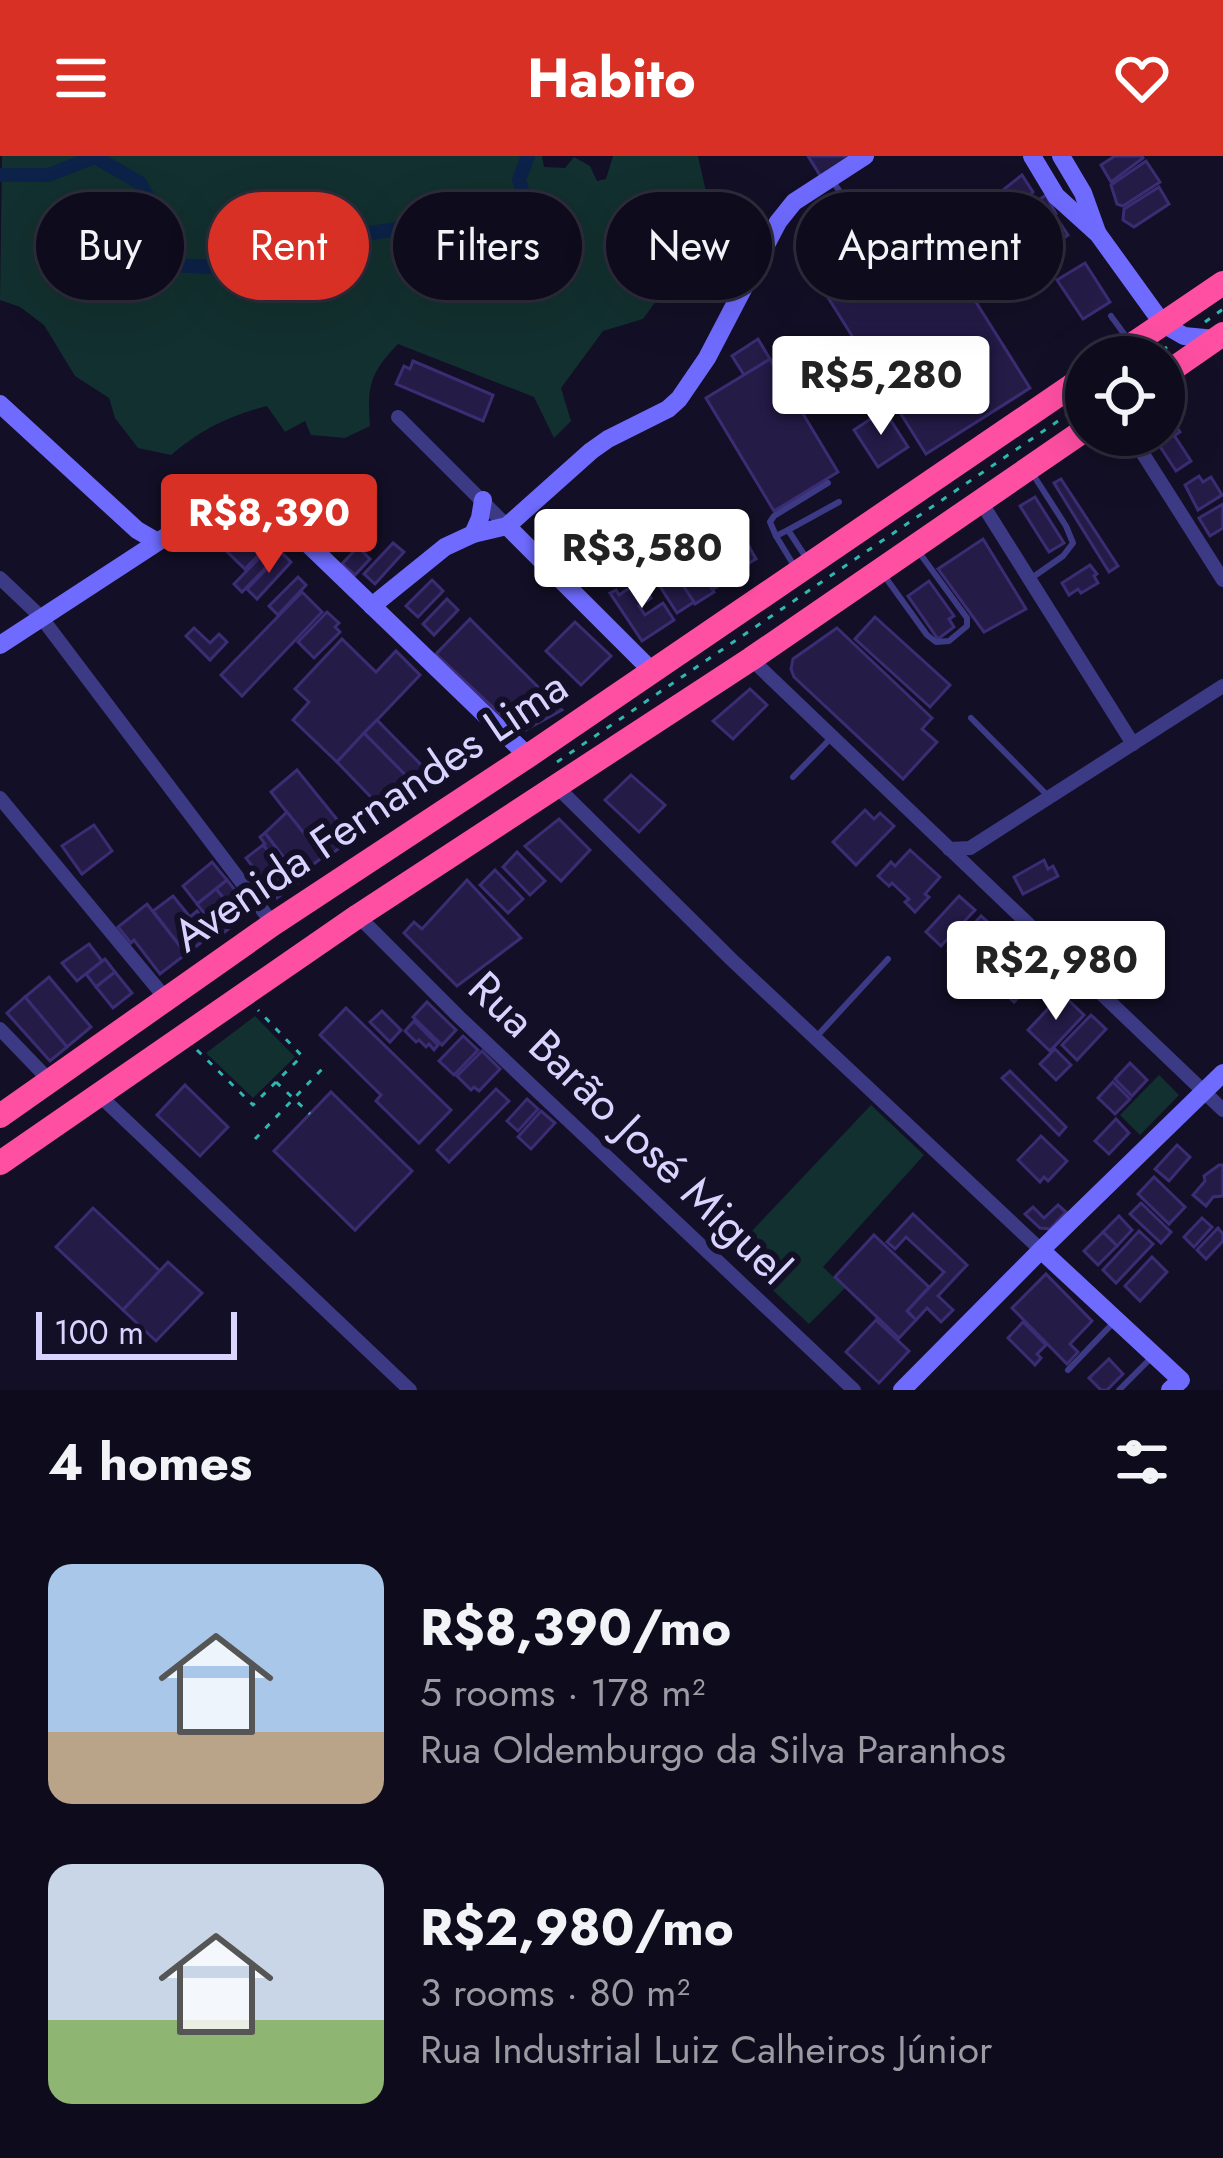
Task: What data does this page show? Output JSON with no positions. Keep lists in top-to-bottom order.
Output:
{
  "streets": {
    "highway": ["Avenida Fernandes Lima"],
    "street": ["Rua Barão José Miguel"]
  },
  "crossings": [
    ["Avenida Fernandes Lima", "Rua Barão José Miguel"]
  ],
  "scale_bar": "100 m",
  "page": {
    "header": "Habito",
    "chip": [
      "Buy",
      "Rent",
      "Filters",
      "New",
      "Apartment"
    ],
    "price": [
      "R$5,280",
      "R$8,390",
      "R$3,580",
      "R$2,980"
    ],
    "scale": "100 m",
    "heading": "4 homes",
    "list": [
      {
        "name": "R$8,390/mo",
        "note": "5 rooms · 178 m² · Rua Oldemburgo da Silva Paranhos"
      },
      {
        "name": "R$2,980/mo",
        "note": "3 rooms · 80 m² · Rua Industrial Luiz Calheiros Júnior"
      }
    ]
  }
}
